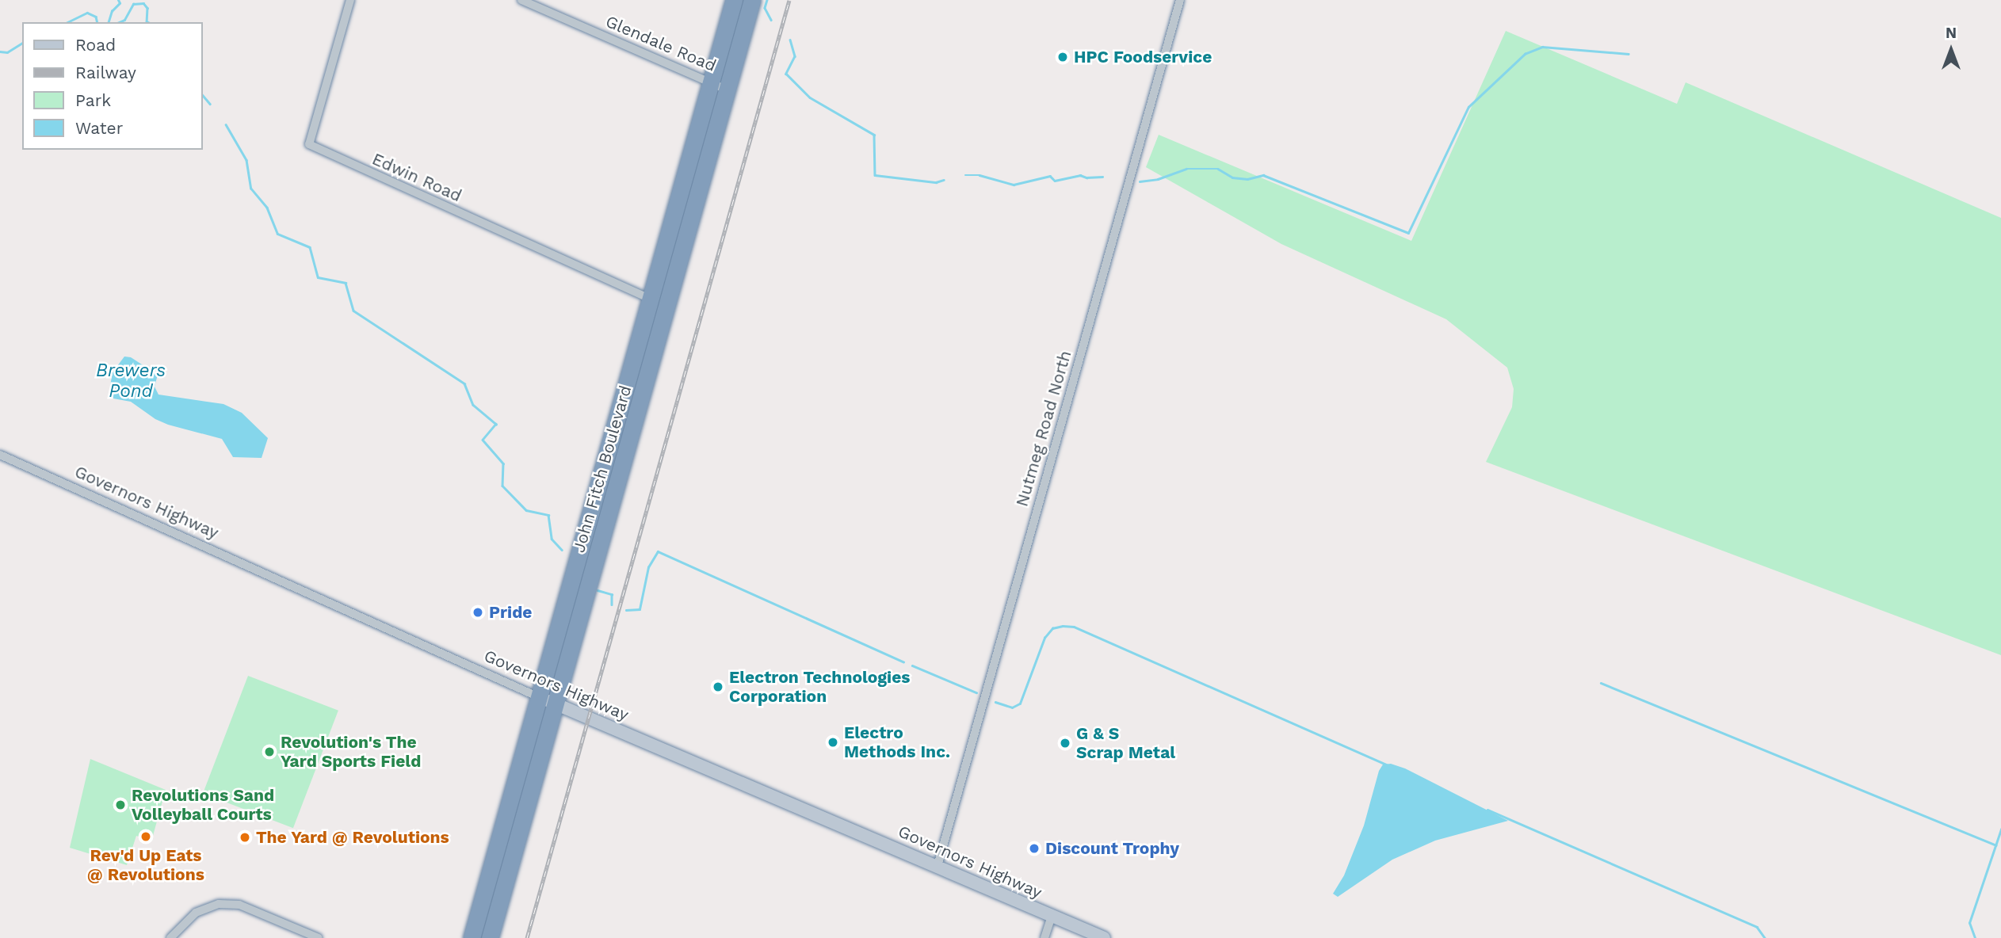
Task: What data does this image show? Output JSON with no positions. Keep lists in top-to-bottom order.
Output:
{
  "streets": {
    "highway": ["John Fitch Boulevard"],
    "street": [
      "Glendale Road",
      "Edwin Road",
      "Nutmeg Road North",
      "Governors Highway"
    ]
  },
  "crossings": [
    ["Glendale Road", "John Fitch Boulevard"],
    ["Edwin Road", "John Fitch Boulevard"],
    ["Nutmeg Road North", "Governors Highway"],
    ["John Fitch Boulevard", "Governors Highway"]
  ],
  "water": ["Brewers Pond"],
  "places": [
    "HPC Foodservice",
    "Pride",
    "Electron Technologies Corporation",
    "Electro Methods Inc.",
    "G & S Scrap Metal",
    "Revolution's The Yard Sports Field",
    "Revolutions Sand Volleyball Courts",
    "Rev'd Up Eats @ Revolutions",
    "The Yard @ Revolutions",
    "Discount Trophy"
  ],
  "legend": [
    "Road",
    "Railway",
    "Park",
    "Water"
  ],
  "north": "top"
}
